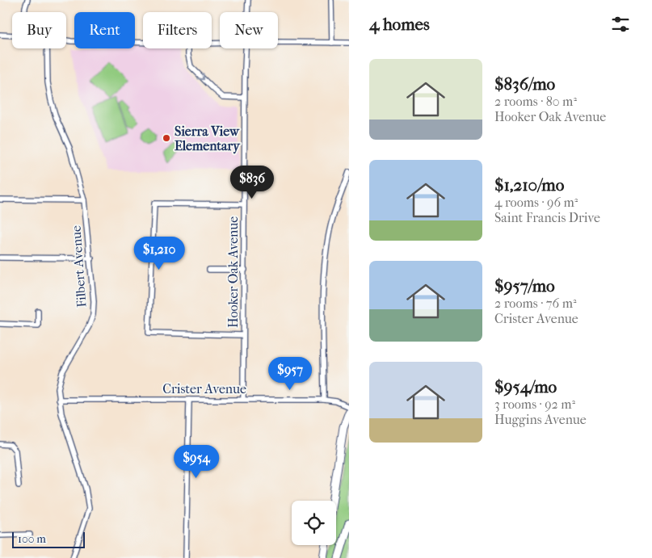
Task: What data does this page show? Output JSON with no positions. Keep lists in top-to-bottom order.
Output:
{
  "streets": {
    "street": ["Filbert Avenue", "Hooker Oak Avenue", "Crister Avenue"]
  },
  "crossings": [
    ["Filbert Avenue", "Crister Avenue"],
    ["Hooker Oak Avenue", "Crister Avenue"]
  ],
  "places": ["Sierra View Elementary"],
  "scale_bar": "100 m",
  "page": {
    "heading": "4 homes",
    "chip": [
      "Buy",
      "Rent",
      "Filters",
      "New"
    ],
    "list": [
      {
        "name": "$836/mo",
        "note": "2 rooms · 80 m² · Hooker Oak Avenue"
      },
      {
        "name": "$1,210/mo",
        "note": "4 rooms · 96 m² · Saint Francis Drive"
      },
      {
        "name": "$957/mo",
        "note": "2 rooms · 76 m² · Crister Avenue"
      },
      {
        "name": "$954/mo",
        "note": "3 rooms · 92 m² · Huggins Avenue"
      }
    ],
    "price": [
      "$836",
      "$1,210",
      "$957",
      "$954"
    ],
    "scale": "100 m"
  }
}
